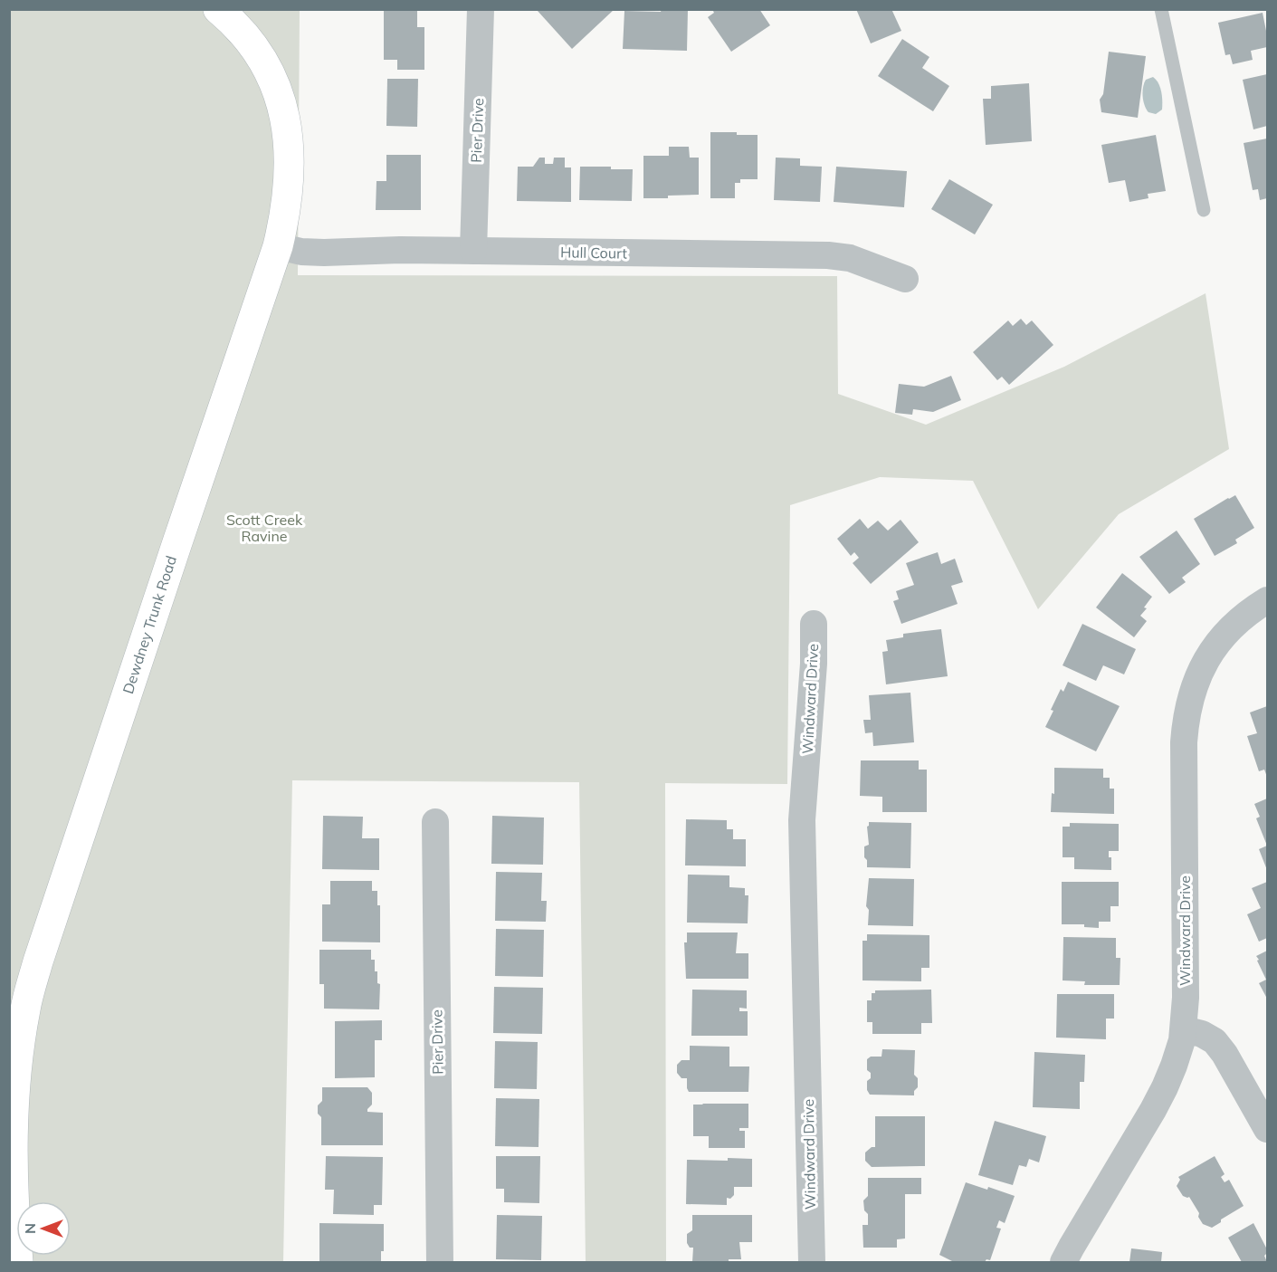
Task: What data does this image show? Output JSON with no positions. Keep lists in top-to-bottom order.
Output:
{
  "streets": {
    "main road": ["Dewdney Trunk Road"],
    "street": ["Pier Drive", "Hull Court", "Windward Drive"]
  },
  "crossings": [
    ["Pier Drive", "Hull Court"],
    ["Hull Court", "Dewdney Trunk Road"]
  ],
  "parks": ["Scott Creek Ravine"],
  "north": "left"
}
